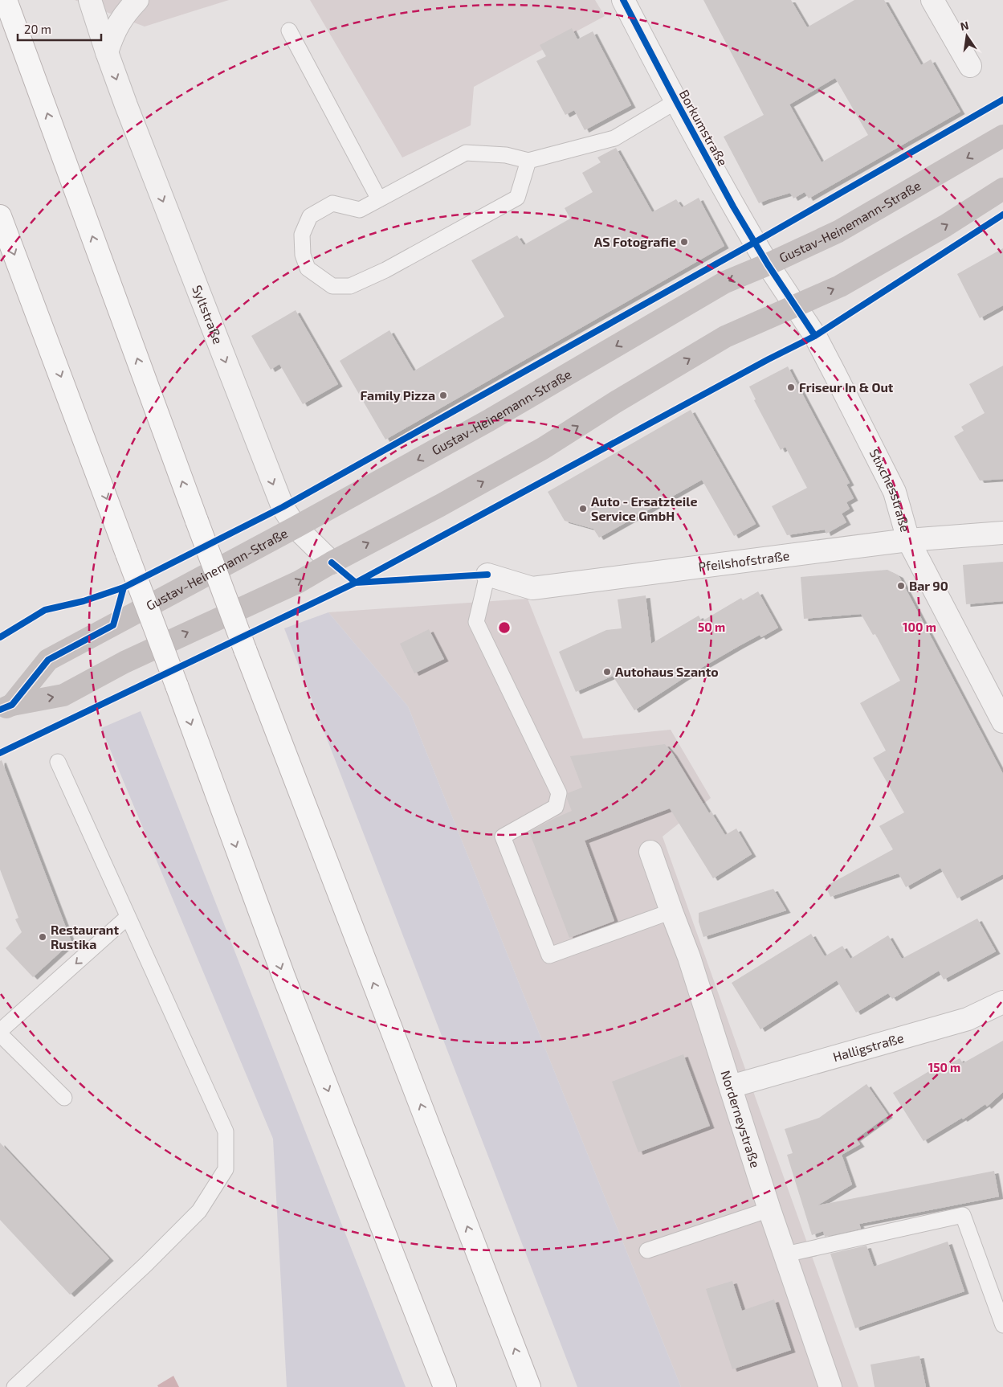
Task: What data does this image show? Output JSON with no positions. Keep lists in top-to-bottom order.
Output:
{
  "streets": {
    "main road": ["Gustav-Heinemann-Straße"],
    "street": [
      "Borkumstraße",
      "Syltstraße",
      "Stixchesstraße",
      "Pfeilshofstraße",
      "Halligstraße",
      "Norderneystraße"
    ]
  },
  "crossings": [
    ["Borkumstraße", "Gustav-Heinemann-Straße"],
    ["Borkumstraße", "Stixchesstraße"],
    ["Gustav-Heinemann-Straße", "Syltstraße"],
    ["Gustav-Heinemann-Straße", "Stixchesstraße"],
    ["Stixchesstraße", "Pfeilshofstraße"],
    ["Halligstraße", "Norderneystraße"]
  ],
  "one_way": ["Syltstraße"],
  "places": [
    "AS Fotografie",
    "Friseur In & Out",
    "Family Pizza",
    "Auto - Ersatzteile Service GmbH",
    "Bar 90",
    "Autohaus Szanto",
    "Restaurant Rustika"
  ],
  "scale_bar": "20 m",
  "north": "top",
  "rings": ["50 m", "100 m", "150 m"]
}
